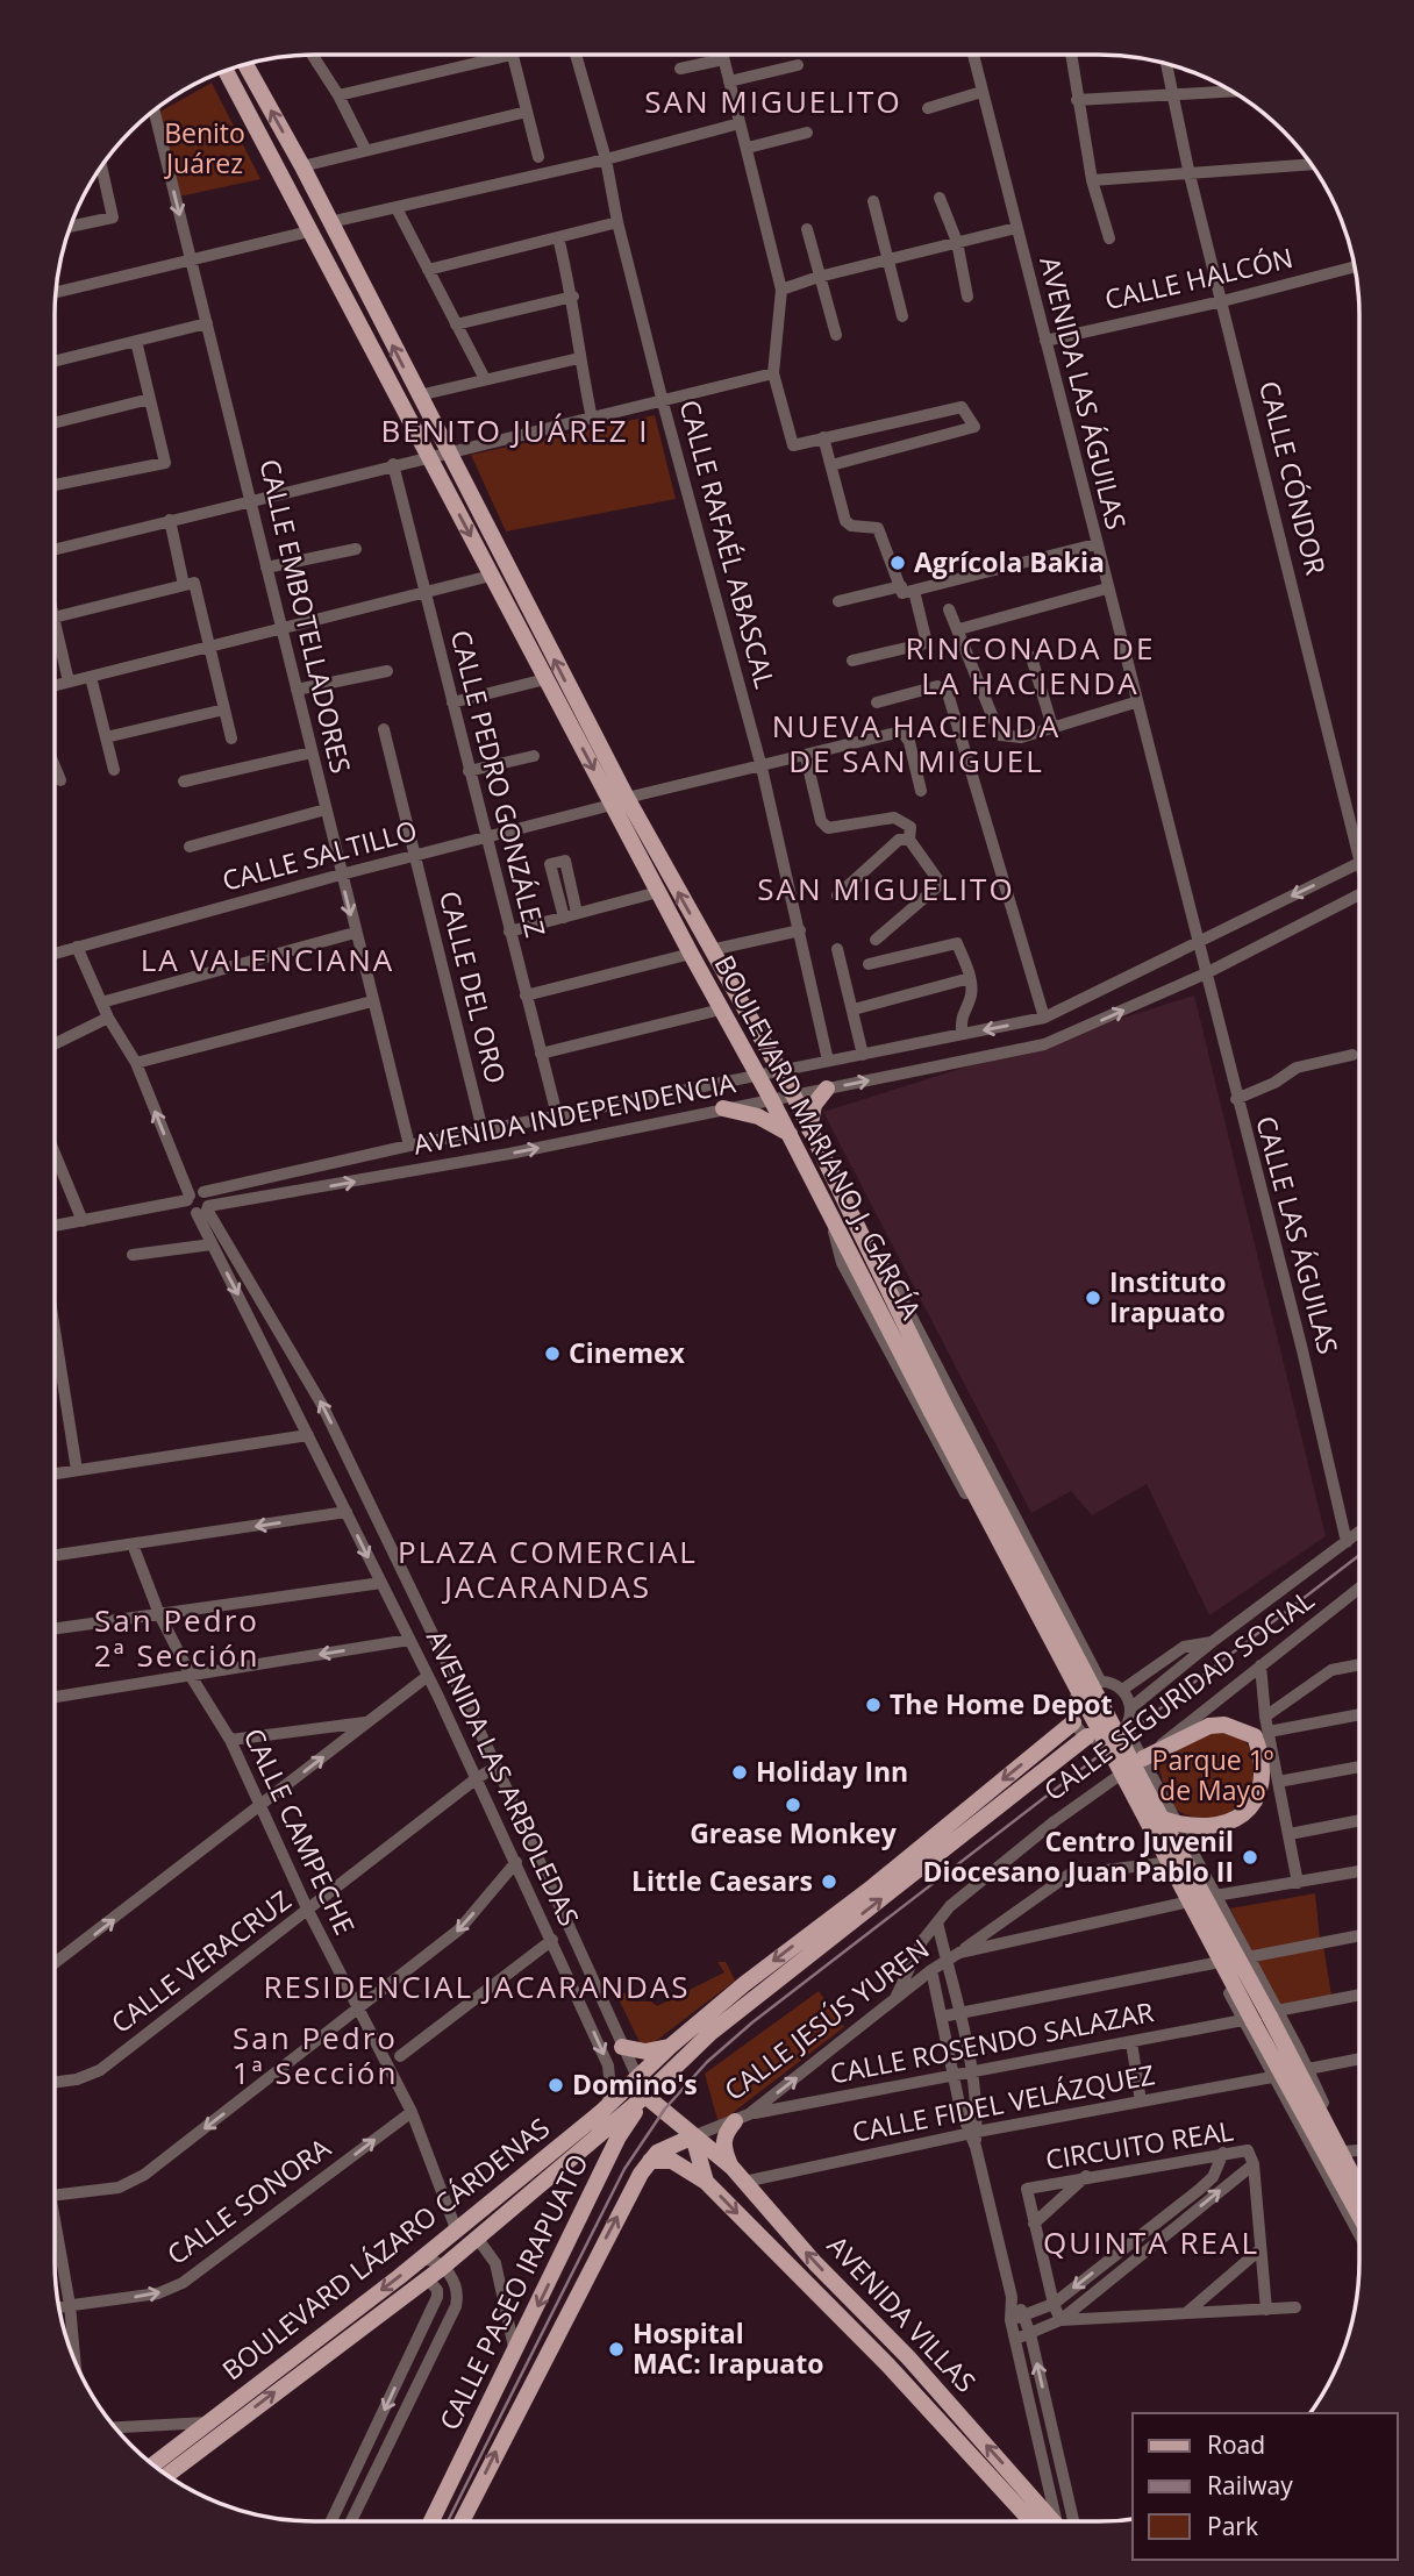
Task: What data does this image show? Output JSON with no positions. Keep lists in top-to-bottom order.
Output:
{
  "streets": {
    "main road": [
      "BOULEVARD MARIANO J. GARCÍA",
      "BOULEVARD LÁZARO CÁRDENAS",
      "CALLE PASEO IRAPUATO",
      "AVENIDA VILLAS"
    ],
    "street": [
      "CALLE HALCÓN",
      "AVENIDA LAS ÁGUILAS",
      "CALLE CÓNDOR",
      "CALLE RAFAÉL ABASCAL",
      "CALLE EMBOTELLADORES",
      "CALLE PEDRO GONZÁLEZ",
      "CALLE SALTILLO",
      "CALLE DEL ORO",
      "AVENIDA INDEPENDENCIA",
      "CALLE LAS ÁGUILAS",
      "CALLE SEGURIDAD SOCIAL",
      "AVENIDA LAS ARBOLEDAS",
      "CALLE CAMPECHE",
      "CALLE VERACRUZ",
      "CALLE JESÚS YUREN",
      "CALLE ROSENDO SALAZAR",
      "CALLE FIDEL VELÁZQUEZ",
      "CIRCUITO REAL",
      "CALLE SONORA"
    ]
  },
  "crossings": [
    ["CALLE HALCÓN", "AVENIDA LAS ÁGUILAS"],
    ["CALLE HALCÓN", "CALLE CÓNDOR"],
    ["AVENIDA LAS ÁGUILAS", "AVENIDA INDEPENDENCIA"],
    ["AVENIDA LAS ÁGUILAS", "CALLE LAS ÁGUILAS"],
    ["CALLE RAFAÉL ABASCAL", "CALLE SALTILLO"],
    ["CALLE RAFAÉL ABASCAL", "AVENIDA INDEPENDENCIA"],
    ["CALLE EMBOTELLADORES", "CALLE SALTILLO"],
    ["CALLE EMBOTELLADORES", "AVENIDA INDEPENDENCIA"],
    ["CALLE PEDRO GONZÁLEZ", "CALLE SALTILLO"],
    ["CALLE PEDRO GONZÁLEZ", "AVENIDA INDEPENDENCIA"],
    ["CALLE SALTILLO", "CALLE DEL ORO"],
    ["CALLE SALTILLO", "BOULEVARD MARIANO J. GARCÍA"],
    ["CALLE DEL ORO", "AVENIDA INDEPENDENCIA"],
    ["AVENIDA INDEPENDENCIA", "BOULEVARD MARIANO J. GARCÍA"],
    ["AVENIDA INDEPENDENCIA", "CALLE LAS ÁGUILAS"],
    ["AVENIDA INDEPENDENCIA", "AVENIDA LAS ARBOLEDAS"],
    ["BOULEVARD MARIANO J. GARCÍA", "CALLE ROSENDO SALAZAR"],
    ["CALLE SEGURIDAD SOCIAL", "CALLE JESÚS YUREN"],
    ["AVENIDA LAS ARBOLEDAS", "CALLE VERACRUZ"],
    ["AVENIDA LAS ARBOLEDAS", "BOULEVARD LÁZARO CÁRDENAS"],
    ["CALLE CAMPECHE", "CALLE VERACRUZ"],
    ["CALLE CAMPECHE", "CALLE SONORA"],
    ["CALLE CAMPECHE", "BOULEVARD LÁZARO CÁRDENAS"],
    ["CALLE JESÚS YUREN", "CALLE ROSENDO SALAZAR"],
    ["CALLE JESÚS YUREN", "CALLE PASEO IRAPUATO"],
    ["CALLE JESÚS YUREN", "AVENIDA VILLAS"],
    ["CALLE FIDEL VELÁZQUEZ", "AVENIDA VILLAS"],
    ["BOULEVARD LÁZARO CÁRDENAS", "CALLE PASEO IRAPUATO"],
    ["BOULEVARD LÁZARO CÁRDENAS", "AVENIDA VILLAS"],
    ["CALLE PASEO IRAPUATO", "AVENIDA VILLAS"]
  ],
  "one_way": ["CALLE SONORA"],
  "districts": [
    "SAN MIGUELITO",
    "BENITO JUÁREZ I",
    "RINCONADA DE LA HACIENDA",
    "NUEVA HACIENDA DE SAN MIGUEL",
    "SAN MIGUELITO",
    "LA VALENCIANA",
    "PLAZA COMERCIAL JACARANDAS",
    "San Pedro 2ª Sección",
    "RESIDENCIAL JACARANDAS",
    "San Pedro 1ª Sección",
    "QUINTA REAL"
  ],
  "parks": ["Benito Juárez", "Parque 1º de Mayo"],
  "places": [
    "Agrícola Bakia",
    "Instituto Irapuato",
    "Cinemex",
    "The Home Depot",
    "Holiday Inn",
    "Grease Monkey",
    "Centro Juvenil Diocesano Juan Pablo II",
    "Little Caesars",
    "Domino's",
    "Hospital MAC: Irapuato"
  ],
  "legend": ["Road", "Railway", "Park"]
}
